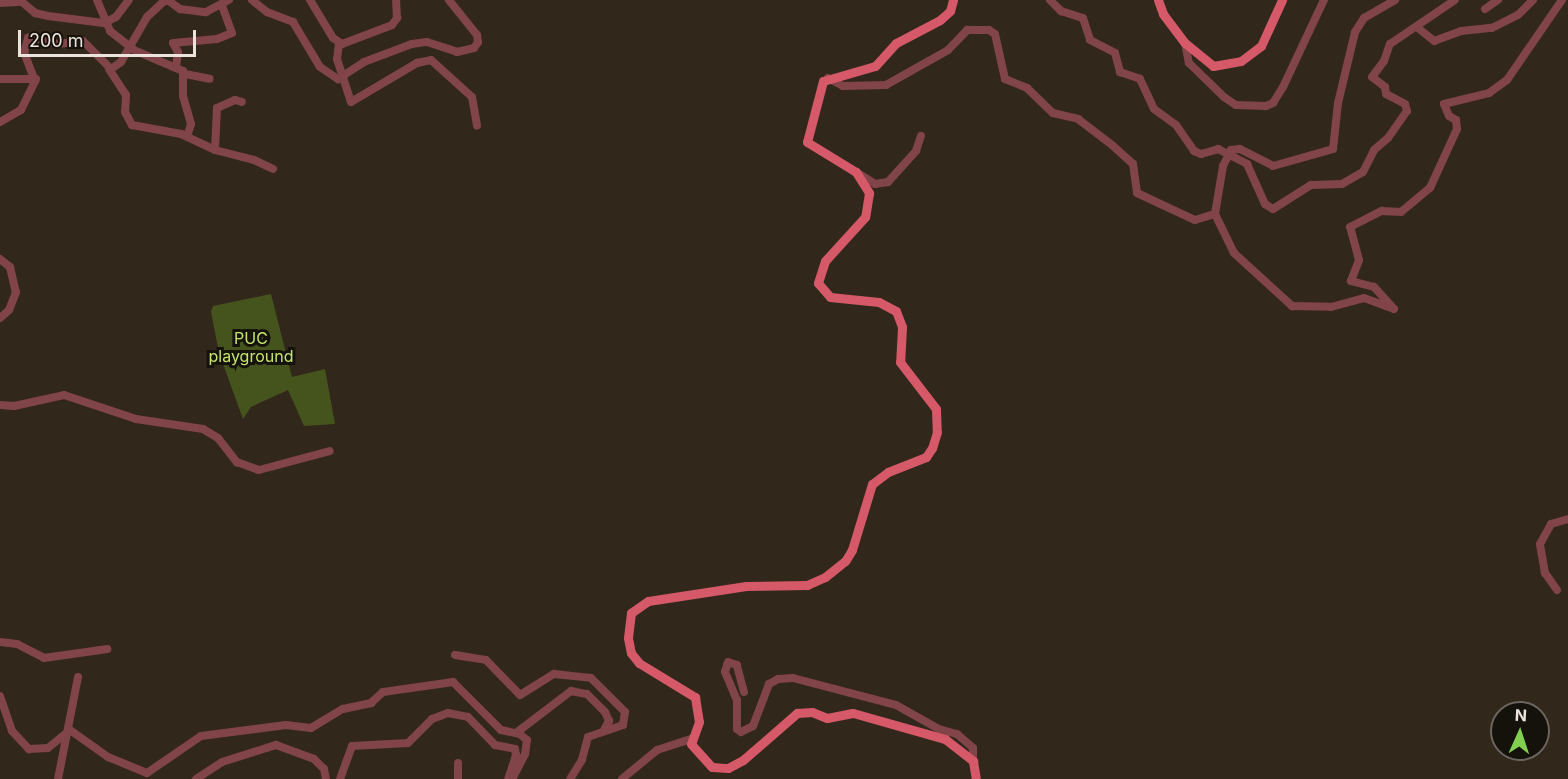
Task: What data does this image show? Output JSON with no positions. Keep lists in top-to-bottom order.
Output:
{
  "parks": ["PUC playground"],
  "scale_bar": "200 m",
  "north": "top"
}
